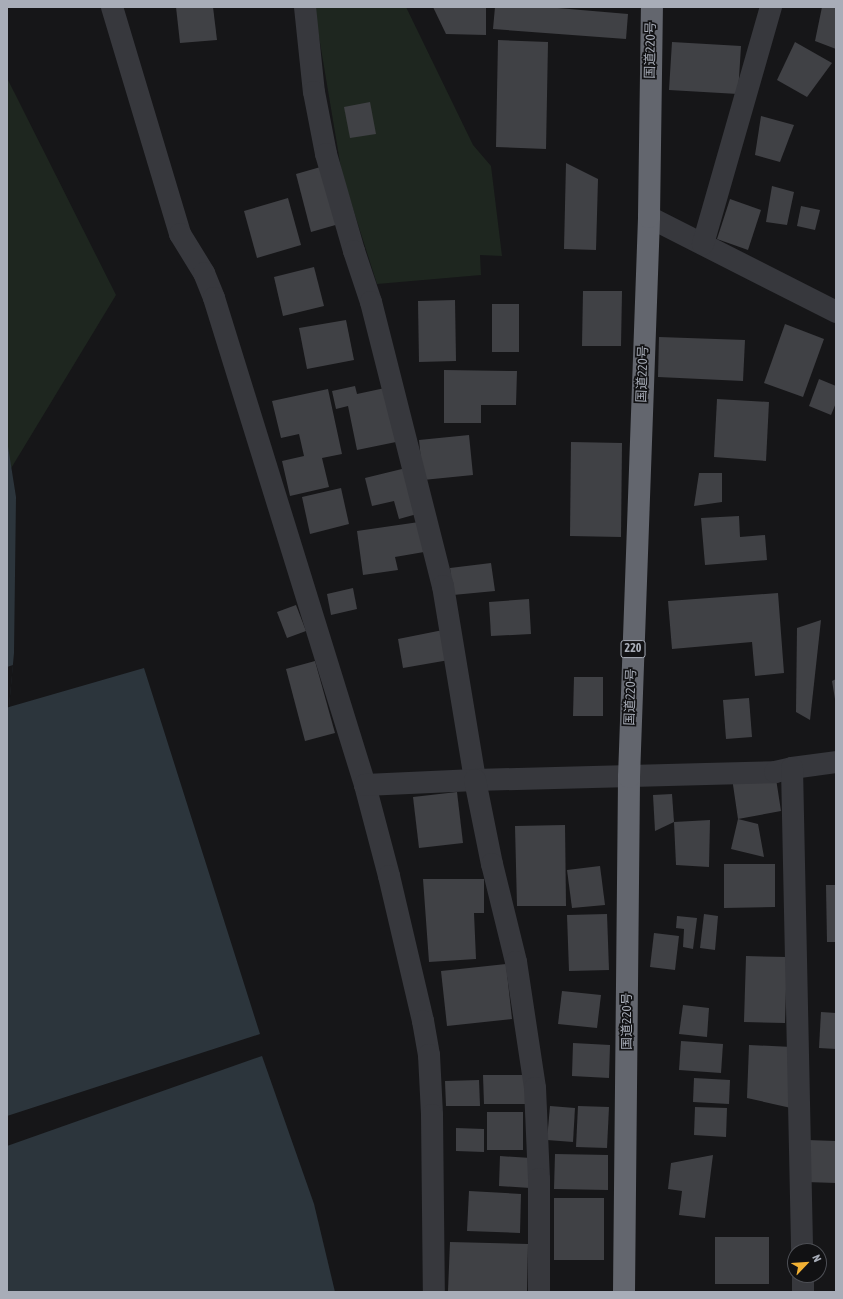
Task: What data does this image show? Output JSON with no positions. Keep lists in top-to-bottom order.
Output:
{
  "streets": {
    "highway": ["国道220号", "220"]
  },
  "north": "top right"
}
